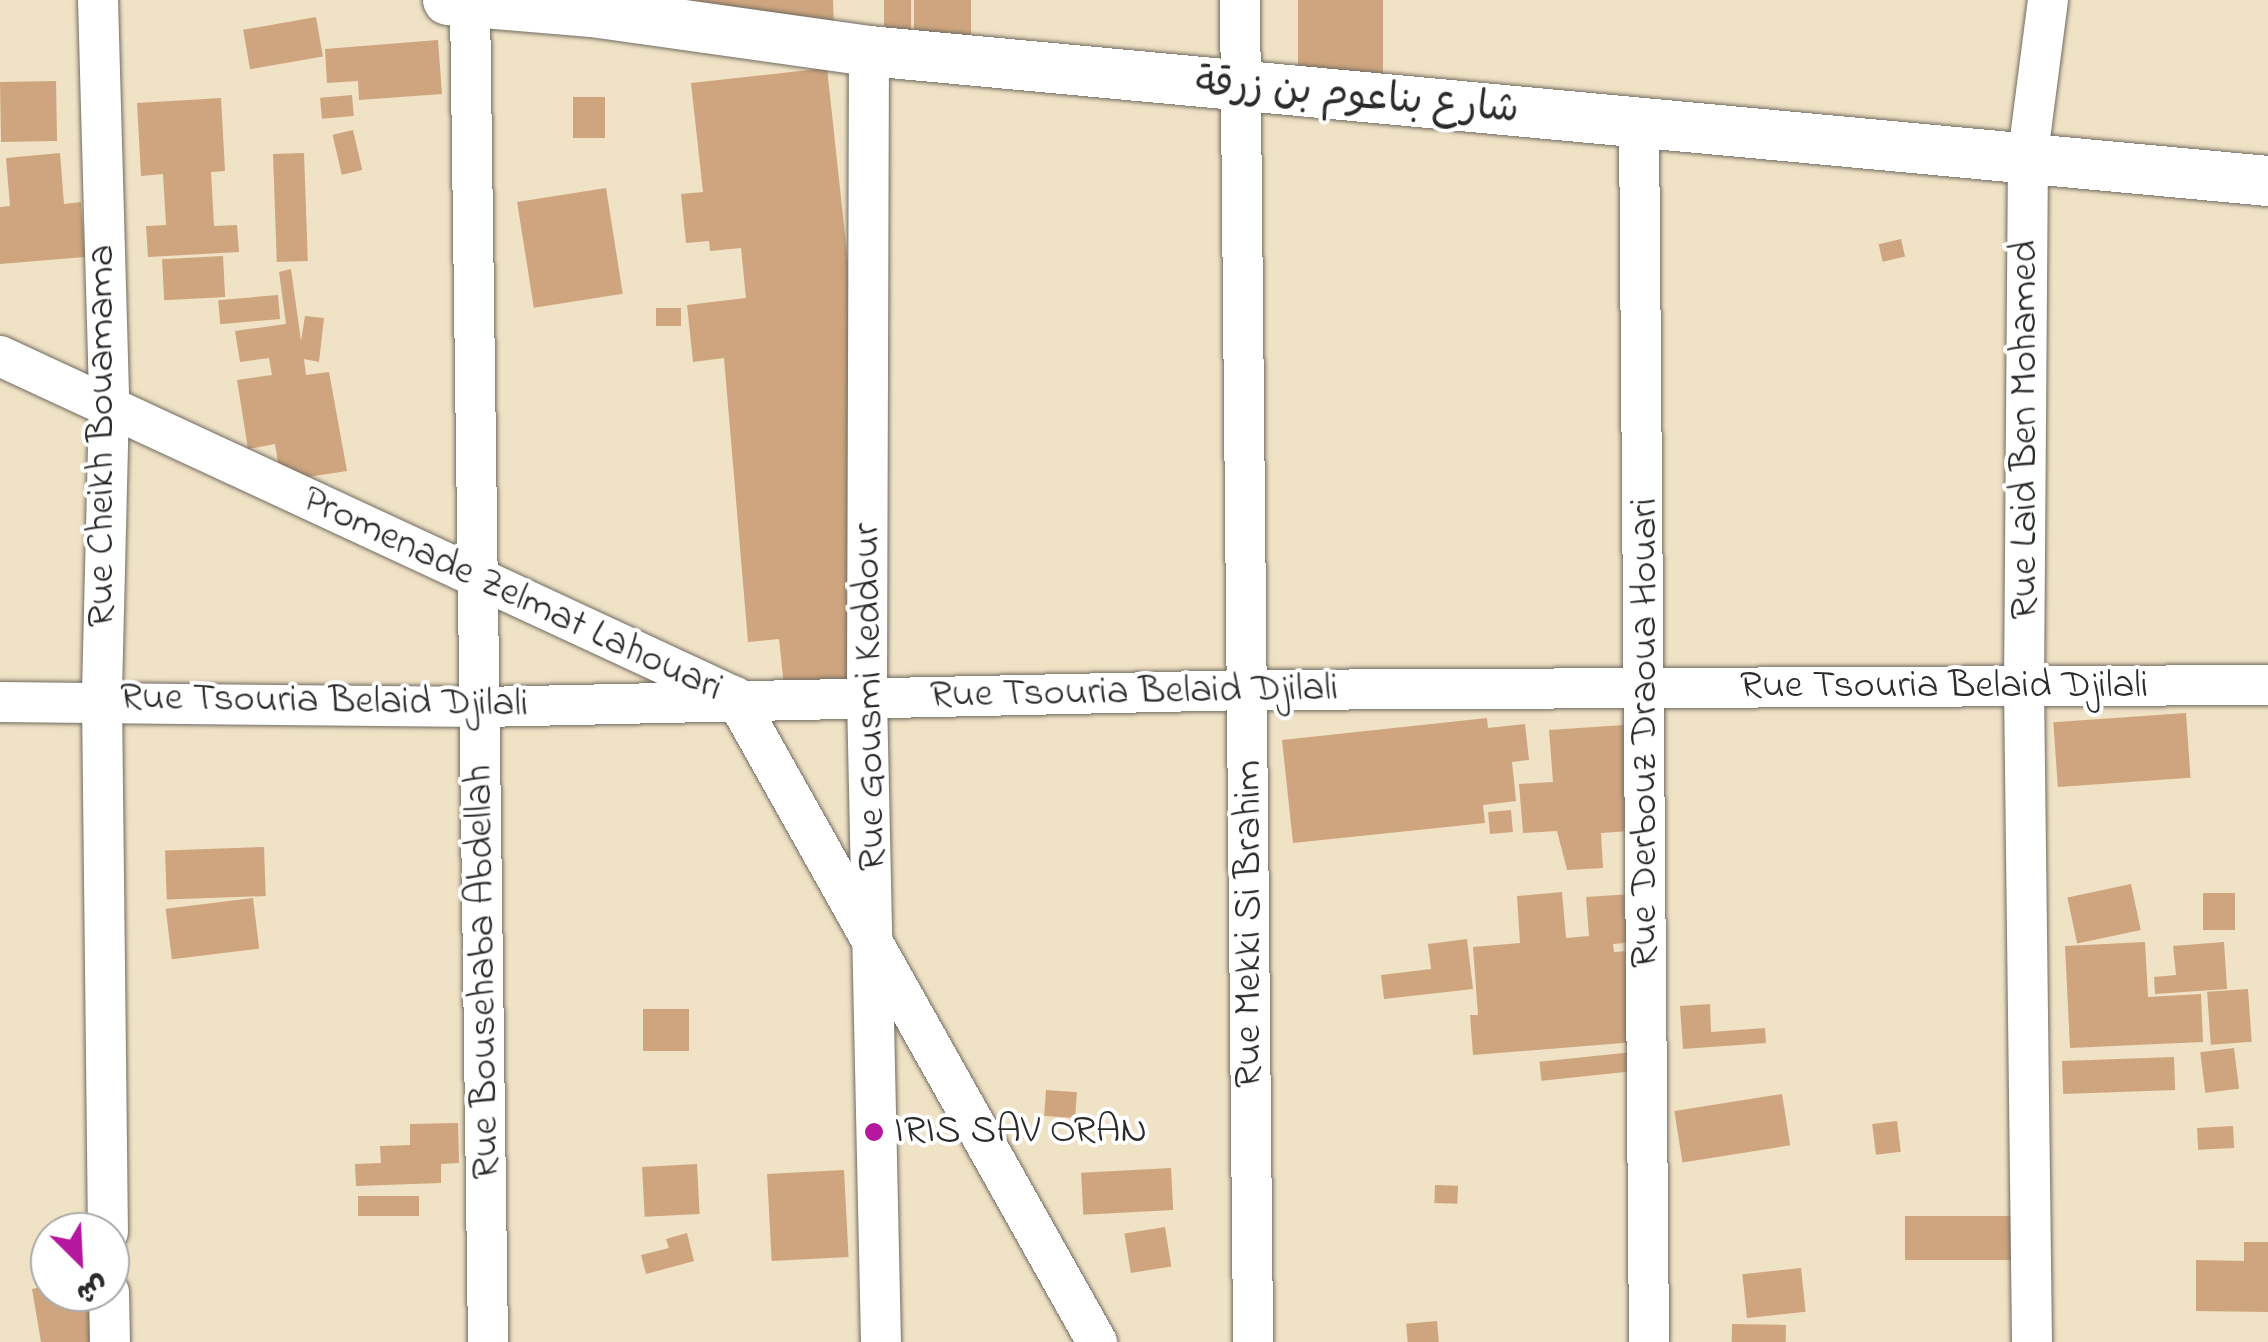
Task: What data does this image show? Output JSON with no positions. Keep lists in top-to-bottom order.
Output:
{
  "streets": {
    "street": [
      "شارع بناعوم بن زرقة",
      "Rue Laid Ben Mohamed",
      "Rue Cheikh Bouamama",
      "Promenade Zelmat Lahouari",
      "Rue Tsouria Belaid Djilali",
      "Rue Gousmi Keddour",
      "Rue Derbouz Draoua Houari",
      "Rue Mekki Si Brahim",
      "Rue Bousehaba Abdellah"
    ]
  },
  "crossings": [
    ["شارع بناعوم بن زرقة", "Rue Laid Ben Mohamed"],
    ["شارع بناعوم بن زرقة", "Rue Gousmi Keddour"],
    ["شارع بناعوم بن زرقة", "Rue Derbouz Draoua Houari"],
    ["شارع بناعوم بن زرقة", "Rue Mekki Si Brahim"],
    ["شارع بناعوم بن زرقة", "Rue Bousehaba Abdellah"],
    ["Rue Laid Ben Mohamed", "Rue Tsouria Belaid Djilali"],
    ["Rue Cheikh Bouamama", "Promenade Zelmat Lahouari"],
    ["Rue Cheikh Bouamama", "Rue Tsouria Belaid Djilali"],
    ["Promenade Zelmat Lahouari", "Rue Tsouria Belaid Djilali"],
    ["Promenade Zelmat Lahouari", "Rue Gousmi Keddour"],
    ["Promenade Zelmat Lahouari", "Rue Bousehaba Abdellah"],
    ["Rue Tsouria Belaid Djilali", "Rue Gousmi Keddour"],
    ["Rue Tsouria Belaid Djilali", "Rue Derbouz Draoua Houari"],
    ["Rue Tsouria Belaid Djilali", "Rue Mekki Si Brahim"],
    ["Rue Tsouria Belaid Djilali", "Rue Bousehaba Abdellah"]
  ],
  "places": ["IRIS SAV ORAN"],
  "north": "bottom right"
}
